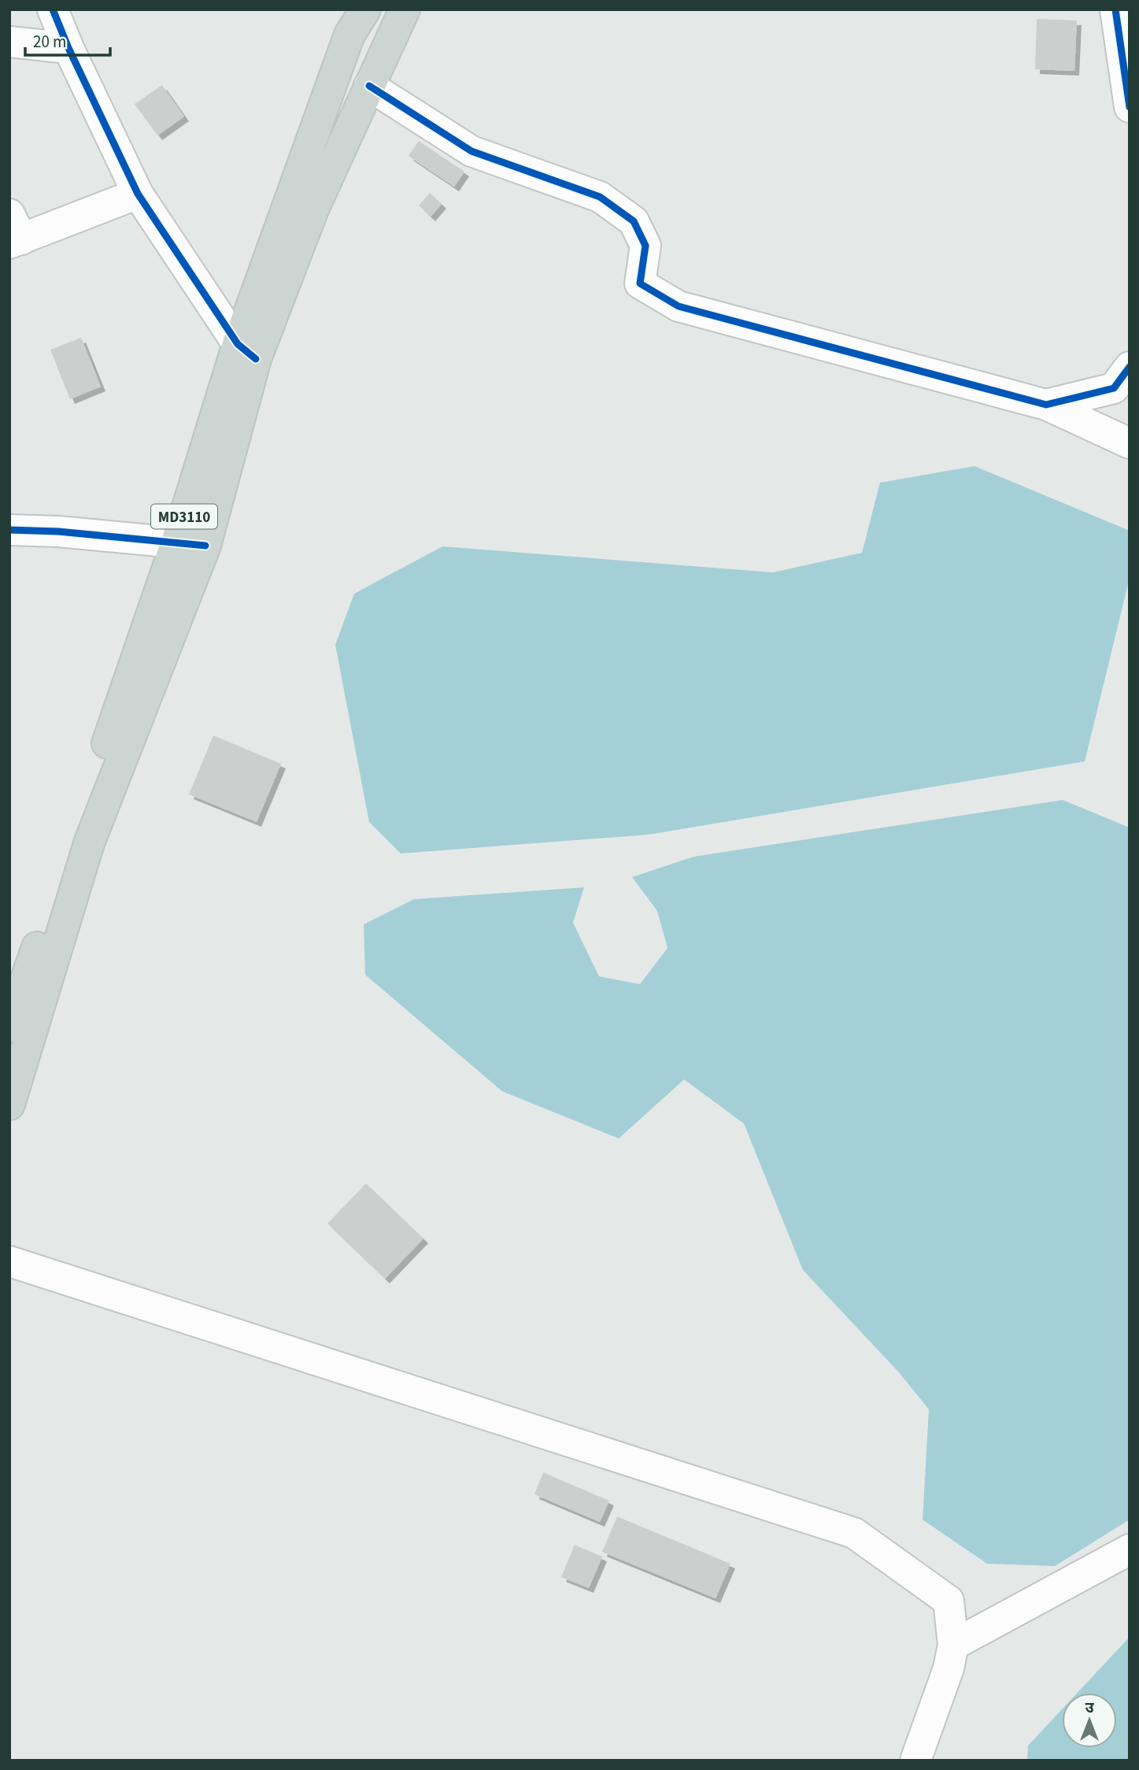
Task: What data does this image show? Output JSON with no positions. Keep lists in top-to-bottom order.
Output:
{
  "streets": {
    "main road": ["MD3110"]
  },
  "scale_bar": "20 m",
  "north": "top"
}
